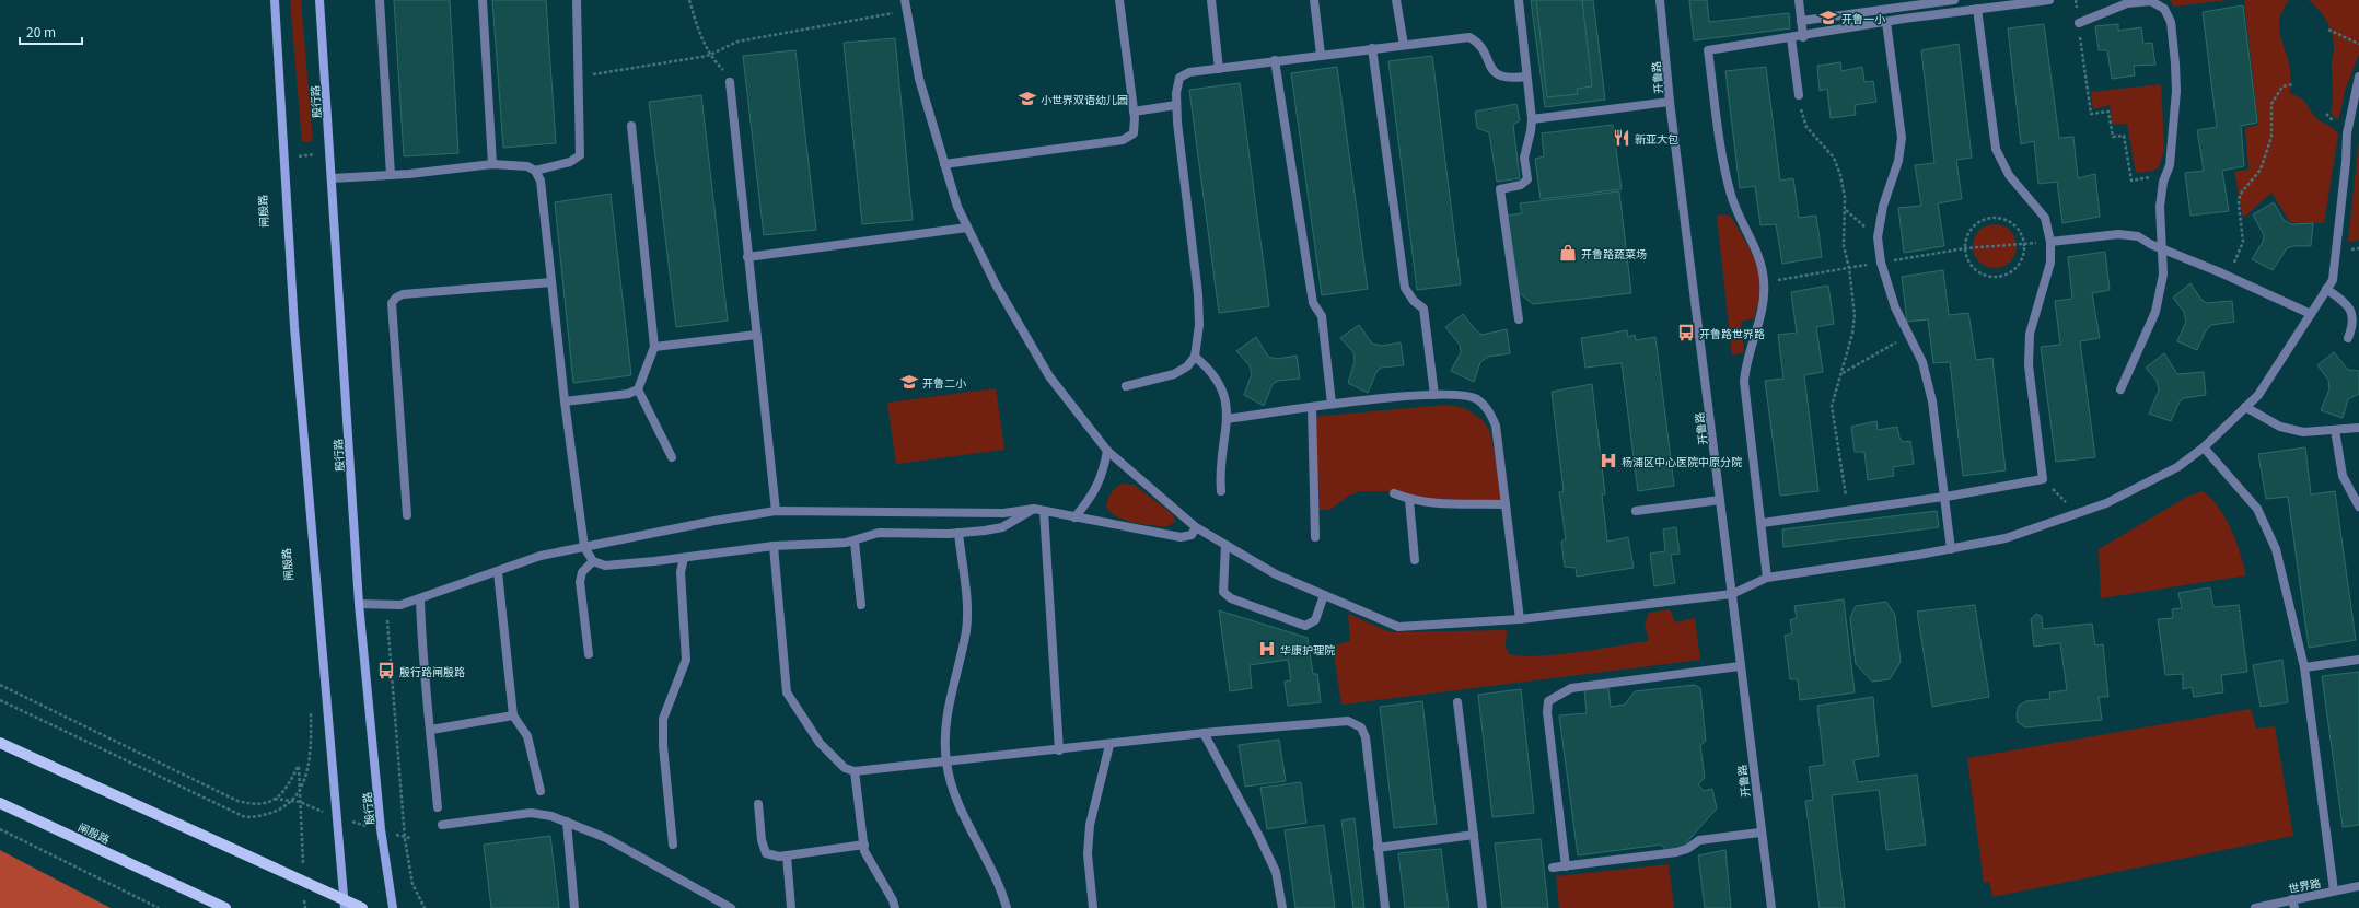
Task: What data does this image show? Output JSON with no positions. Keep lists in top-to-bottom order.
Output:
{
  "streets": {
    "main road": ["殷行路", "闸殷路"],
    "street": ["开鲁路", "世界路"]
  },
  "places": {
    "school or university": ["开鲁一小", "小世界双语幼儿园", "开鲁二小"],
    "restaurant": ["新亚大包"],
    "shop": ["开鲁路蔬菜场"],
    "bus stop": ["开鲁路世界路", "殷行路闸殷路"],
    "hospital": ["杨浦区中心医院中原分院", "华康护理院"]
  },
  "scale_bar": "20 m"
}
